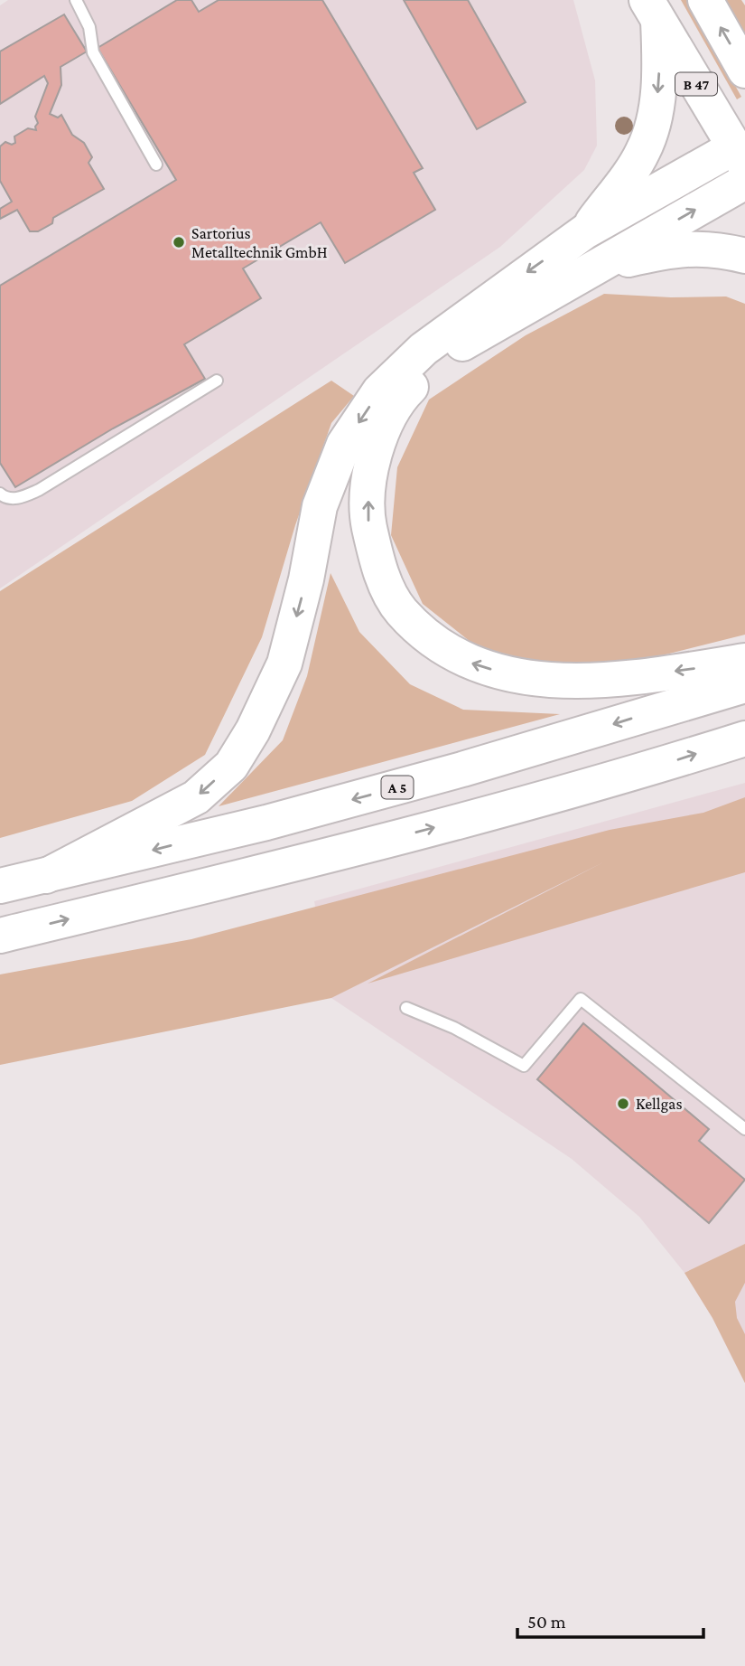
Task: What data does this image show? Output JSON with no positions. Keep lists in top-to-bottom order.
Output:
{
  "streets": {
    "main road": ["B 47", "A 5"]
  },
  "places": ["Sartorius Metalltechnik GmbH", "Kellgas"],
  "scale_bar": "50 m"
}
